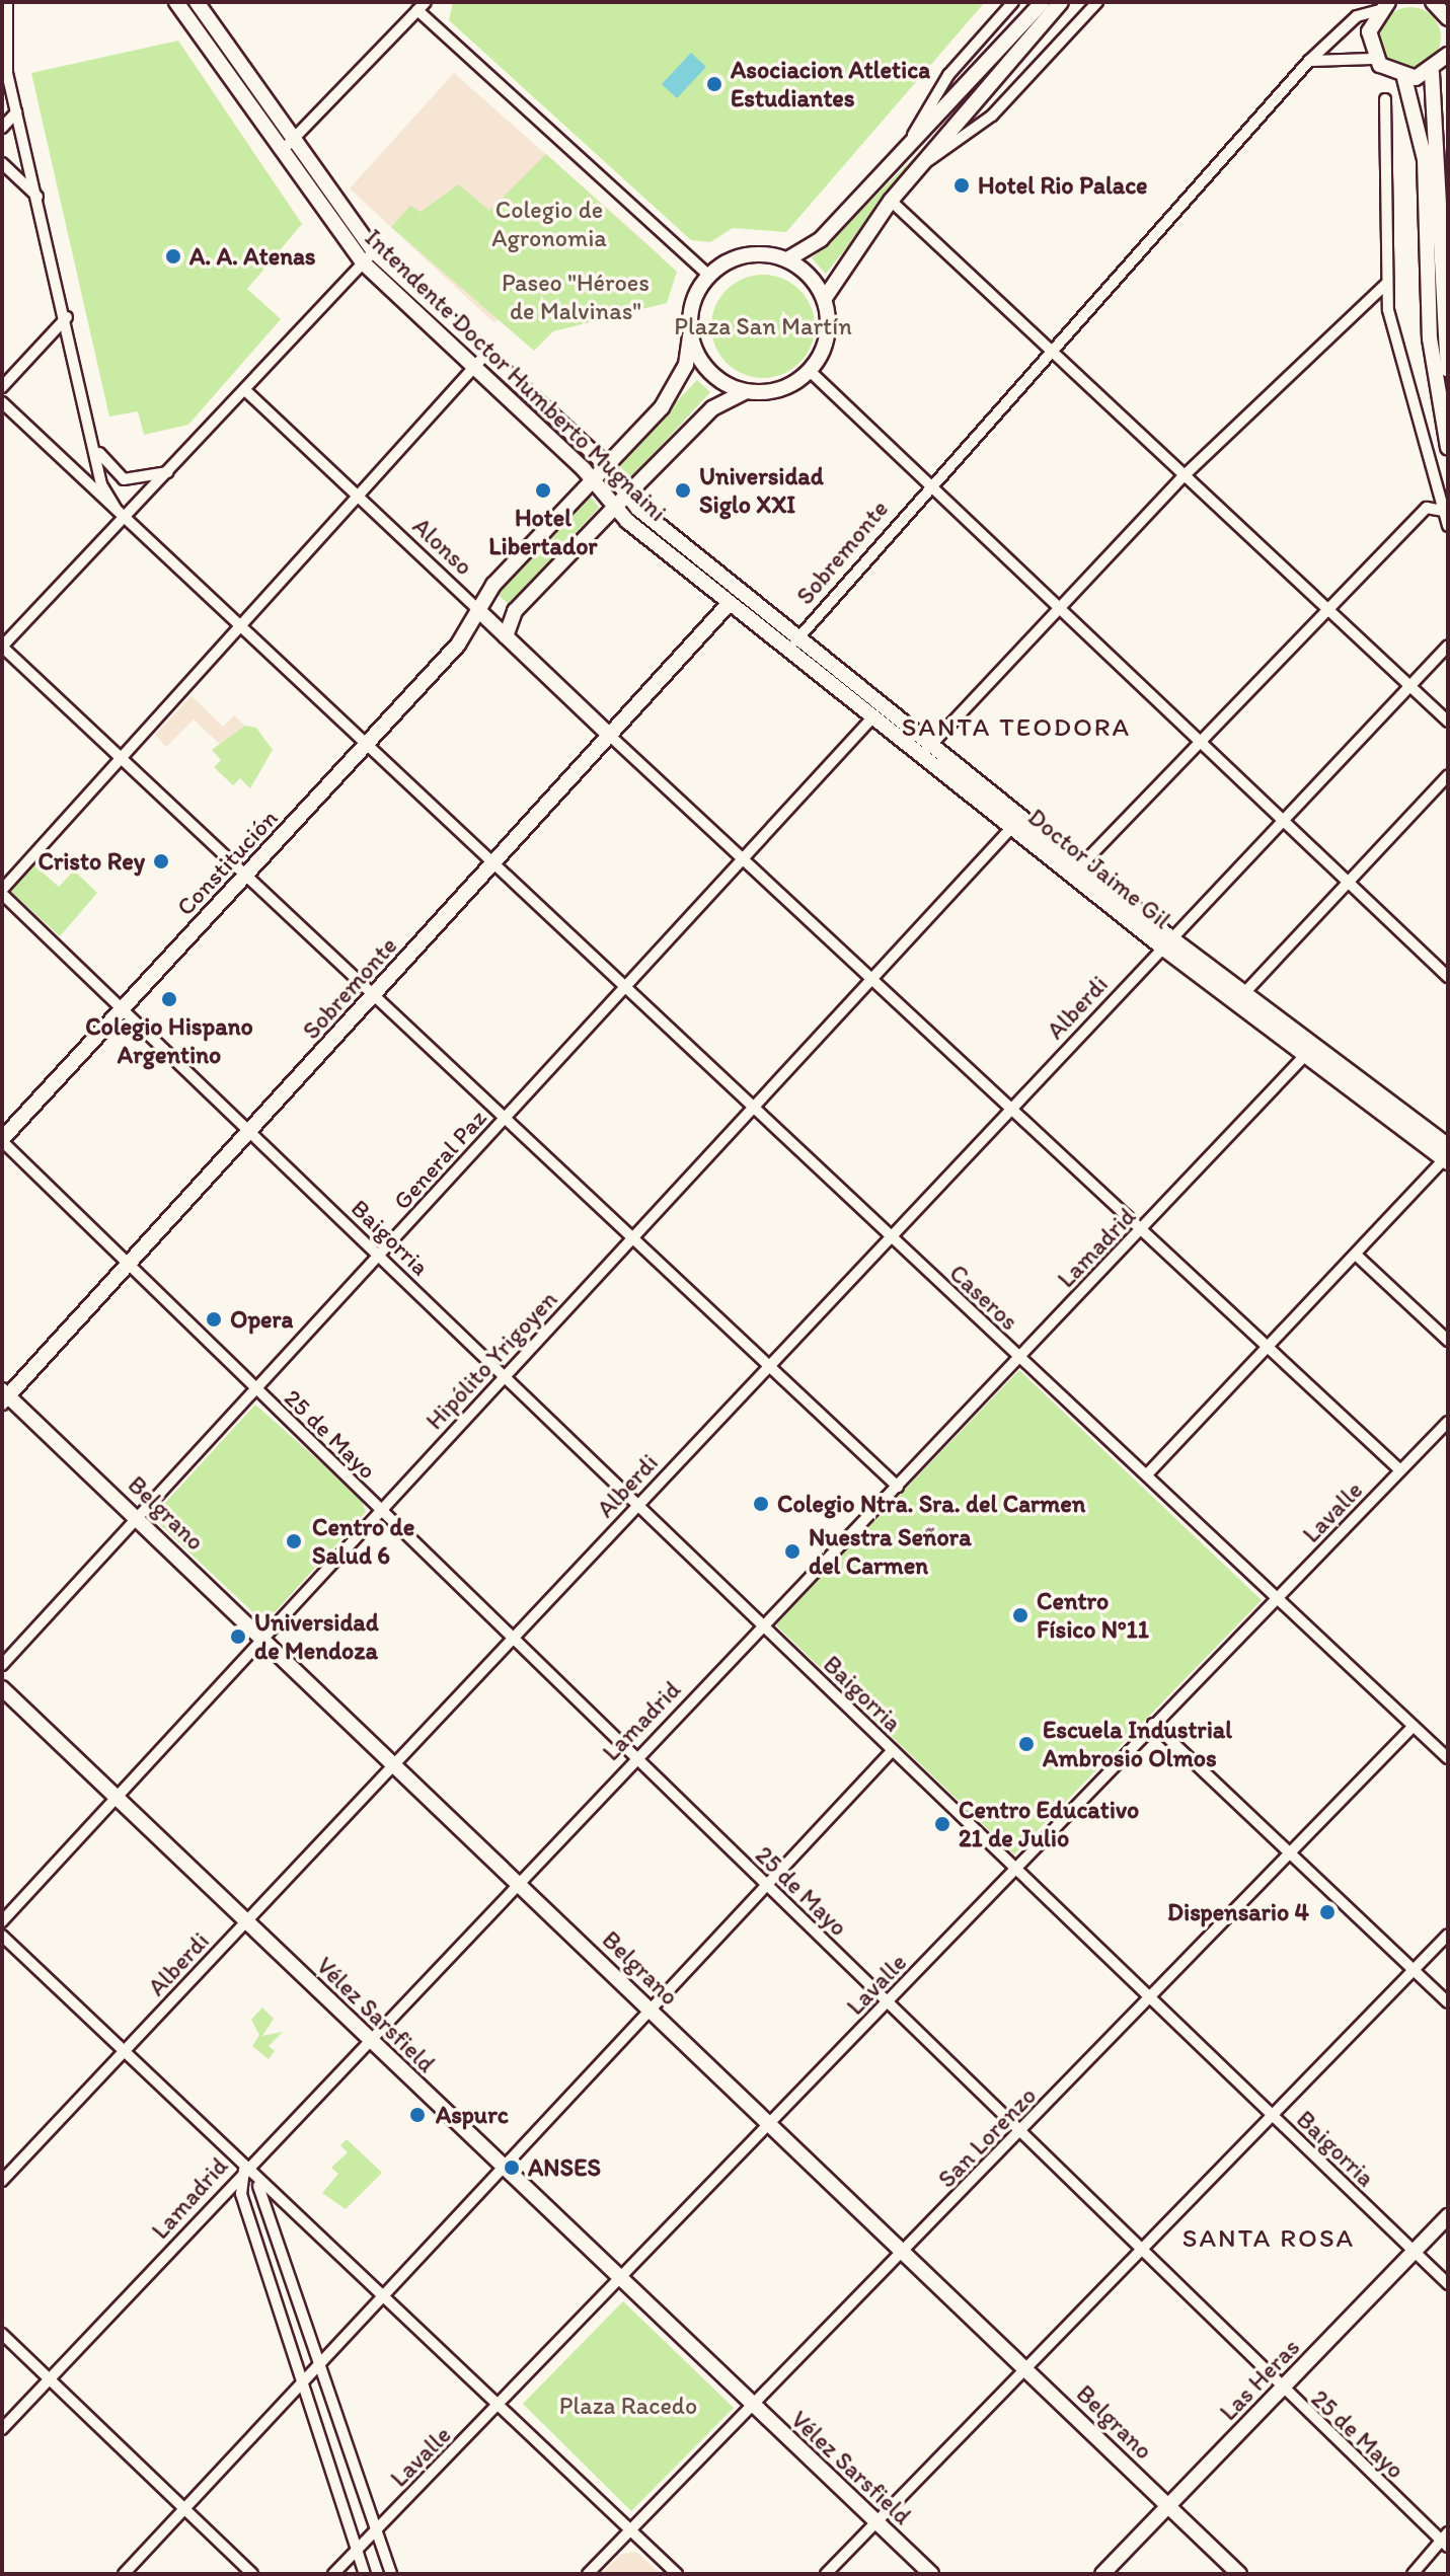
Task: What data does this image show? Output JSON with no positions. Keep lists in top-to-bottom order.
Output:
{
  "streets": {
    "main road": [
      "Intendente Doctor Humberto Mugnaini",
      "Alonso",
      "Sobremonte",
      "Constitución",
      "Doctor Jaime Gil",
      "Belgrano",
      "Vélez Sarsfield",
      "Las Heras"
    ],
    "street": [
      "Alberdi",
      "General Paz",
      "Baigorria",
      "Lamadrid",
      "Caseros",
      "Hipólito Yrigoyen",
      "25 de Mayo",
      "Lavalle",
      "San Lorenzo"
    ]
  },
  "crossings": [
    ["Intendente Doctor Humberto Mugnaini", "Sobremonte"],
    ["Intendente Doctor Humberto Mugnaini", "Constitución"],
    ["Intendente Doctor Humberto Mugnaini", "Doctor Jaime Gil"],
    ["Alonso", "Sobremonte"],
    ["Alonso", "Constitución"],
    ["Sobremonte", "Doctor Jaime Gil"],
    ["Sobremonte", "Baigorria"],
    ["Sobremonte", "Caseros"],
    ["Sobremonte", "25 de Mayo"],
    ["Sobremonte", "Belgrano"],
    ["Constitución", "Baigorria"],
    ["Constitución", "Caseros"],
    ["Constitución", "25 de Mayo"],
    ["Doctor Jaime Gil", "Alberdi"],
    ["Doctor Jaime Gil", "General Paz"],
    ["Doctor Jaime Gil", "Lamadrid"],
    ["Doctor Jaime Gil", "Hipólito Yrigoyen"],
    ["Alberdi", "Baigorria"],
    ["Alberdi", "Caseros"],
    ["Alberdi", "25 de Mayo"],
    ["Alberdi", "Belgrano"],
    ["Alberdi", "Vélez Sarsfield"],
    ["General Paz", "Baigorria"],
    ["General Paz", "Caseros"],
    ["General Paz", "25 de Mayo"],
    ["General Paz", "Belgrano"],
    ["Baigorria", "Lamadrid"],
    ["Baigorria", "Hipólito Yrigoyen"],
    ["Baigorria", "Lavalle"],
    ["Baigorria", "San Lorenzo"],
    ["Baigorria", "Las Heras"],
    ["Lamadrid", "Caseros"],
    ["Lamadrid", "25 de Mayo"],
    ["Lamadrid", "Belgrano"],
    ["Lamadrid", "Vélez Sarsfield"],
    ["Caseros", "Hipólito Yrigoyen"],
    ["Caseros", "Lavalle"],
    ["Caseros", "San Lorenzo"],
    ["Hipólito Yrigoyen", "25 de Mayo"],
    ["Hipólito Yrigoyen", "Belgrano"],
    ["Hipólito Yrigoyen", "Vélez Sarsfield"],
    ["25 de Mayo", "Lavalle"],
    ["25 de Mayo", "San Lorenzo"],
    ["25 de Mayo", "Las Heras"],
    ["Lavalle", "Belgrano"],
    ["Lavalle", "Vélez Sarsfield"],
    ["Belgrano", "San Lorenzo"],
    ["Belgrano", "Las Heras"],
    ["Vélez Sarsfield", "San Lorenzo"]
  ],
  "districts": ["SANTA TEODORA", "SANTA ROSA"],
  "parks": [
    "Colegio de Agronomia",
    "Paseo \"Héroes de Malvinas\"",
    "Plaza San Martín",
    "Plaza Racedo"
  ],
  "places": [
    "Asociacion Atletica Estudiantes",
    "Hotel Rio Palace",
    "A. A. Atenas",
    "Hotel Libertador",
    "Universidad Siglo XXI",
    "Cristo Rey",
    "Colegio Hispano Argentino",
    "Opera",
    "Colegio Ntra. Sra. del Carmen",
    "Centro de Salud 6",
    "Nuestra Señora del Carmen",
    "Centro Físico Nº11",
    "Universidad de Mendoza",
    "Escuela Industrial Ambrosio Olmos",
    "Centro Educativo 21 de Julio",
    "Dispensario 4",
    "Aspurc",
    "ANSES"
  ]
}
